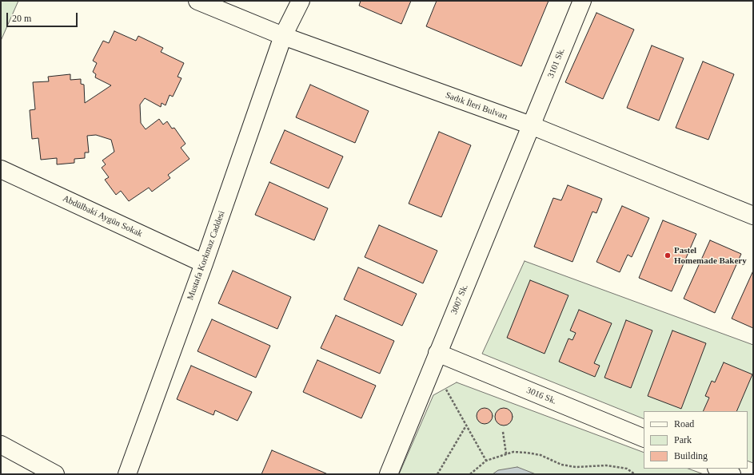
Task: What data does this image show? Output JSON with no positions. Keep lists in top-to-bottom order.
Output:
{
  "streets": {
    "street": [
      "3101 Sk.",
      "Sadık İleri Bulvarı",
      "Abdülbaki Aygün Sokak",
      "Mustafa Korkmaz Caddesi",
      "3007 Sk.",
      "3016 Sk."
    ]
  },
  "crossings": [
    ["3101 Sk.", "Sadık İleri Bulvarı"],
    ["3101 Sk.", "3007 Sk."],
    ["Sadık İleri Bulvarı", "Mustafa Korkmaz Caddesi"],
    ["Sadık İleri Bulvarı", "3007 Sk."],
    ["Abdülbaki Aygün Sokak", "Mustafa Korkmaz Caddesi"],
    ["3007 Sk.", "3016 Sk."]
  ],
  "places": ["Pastel Homemade Bakery"],
  "legend": ["Road", "Park", "Building"],
  "scale_bar": "20 m"
}
